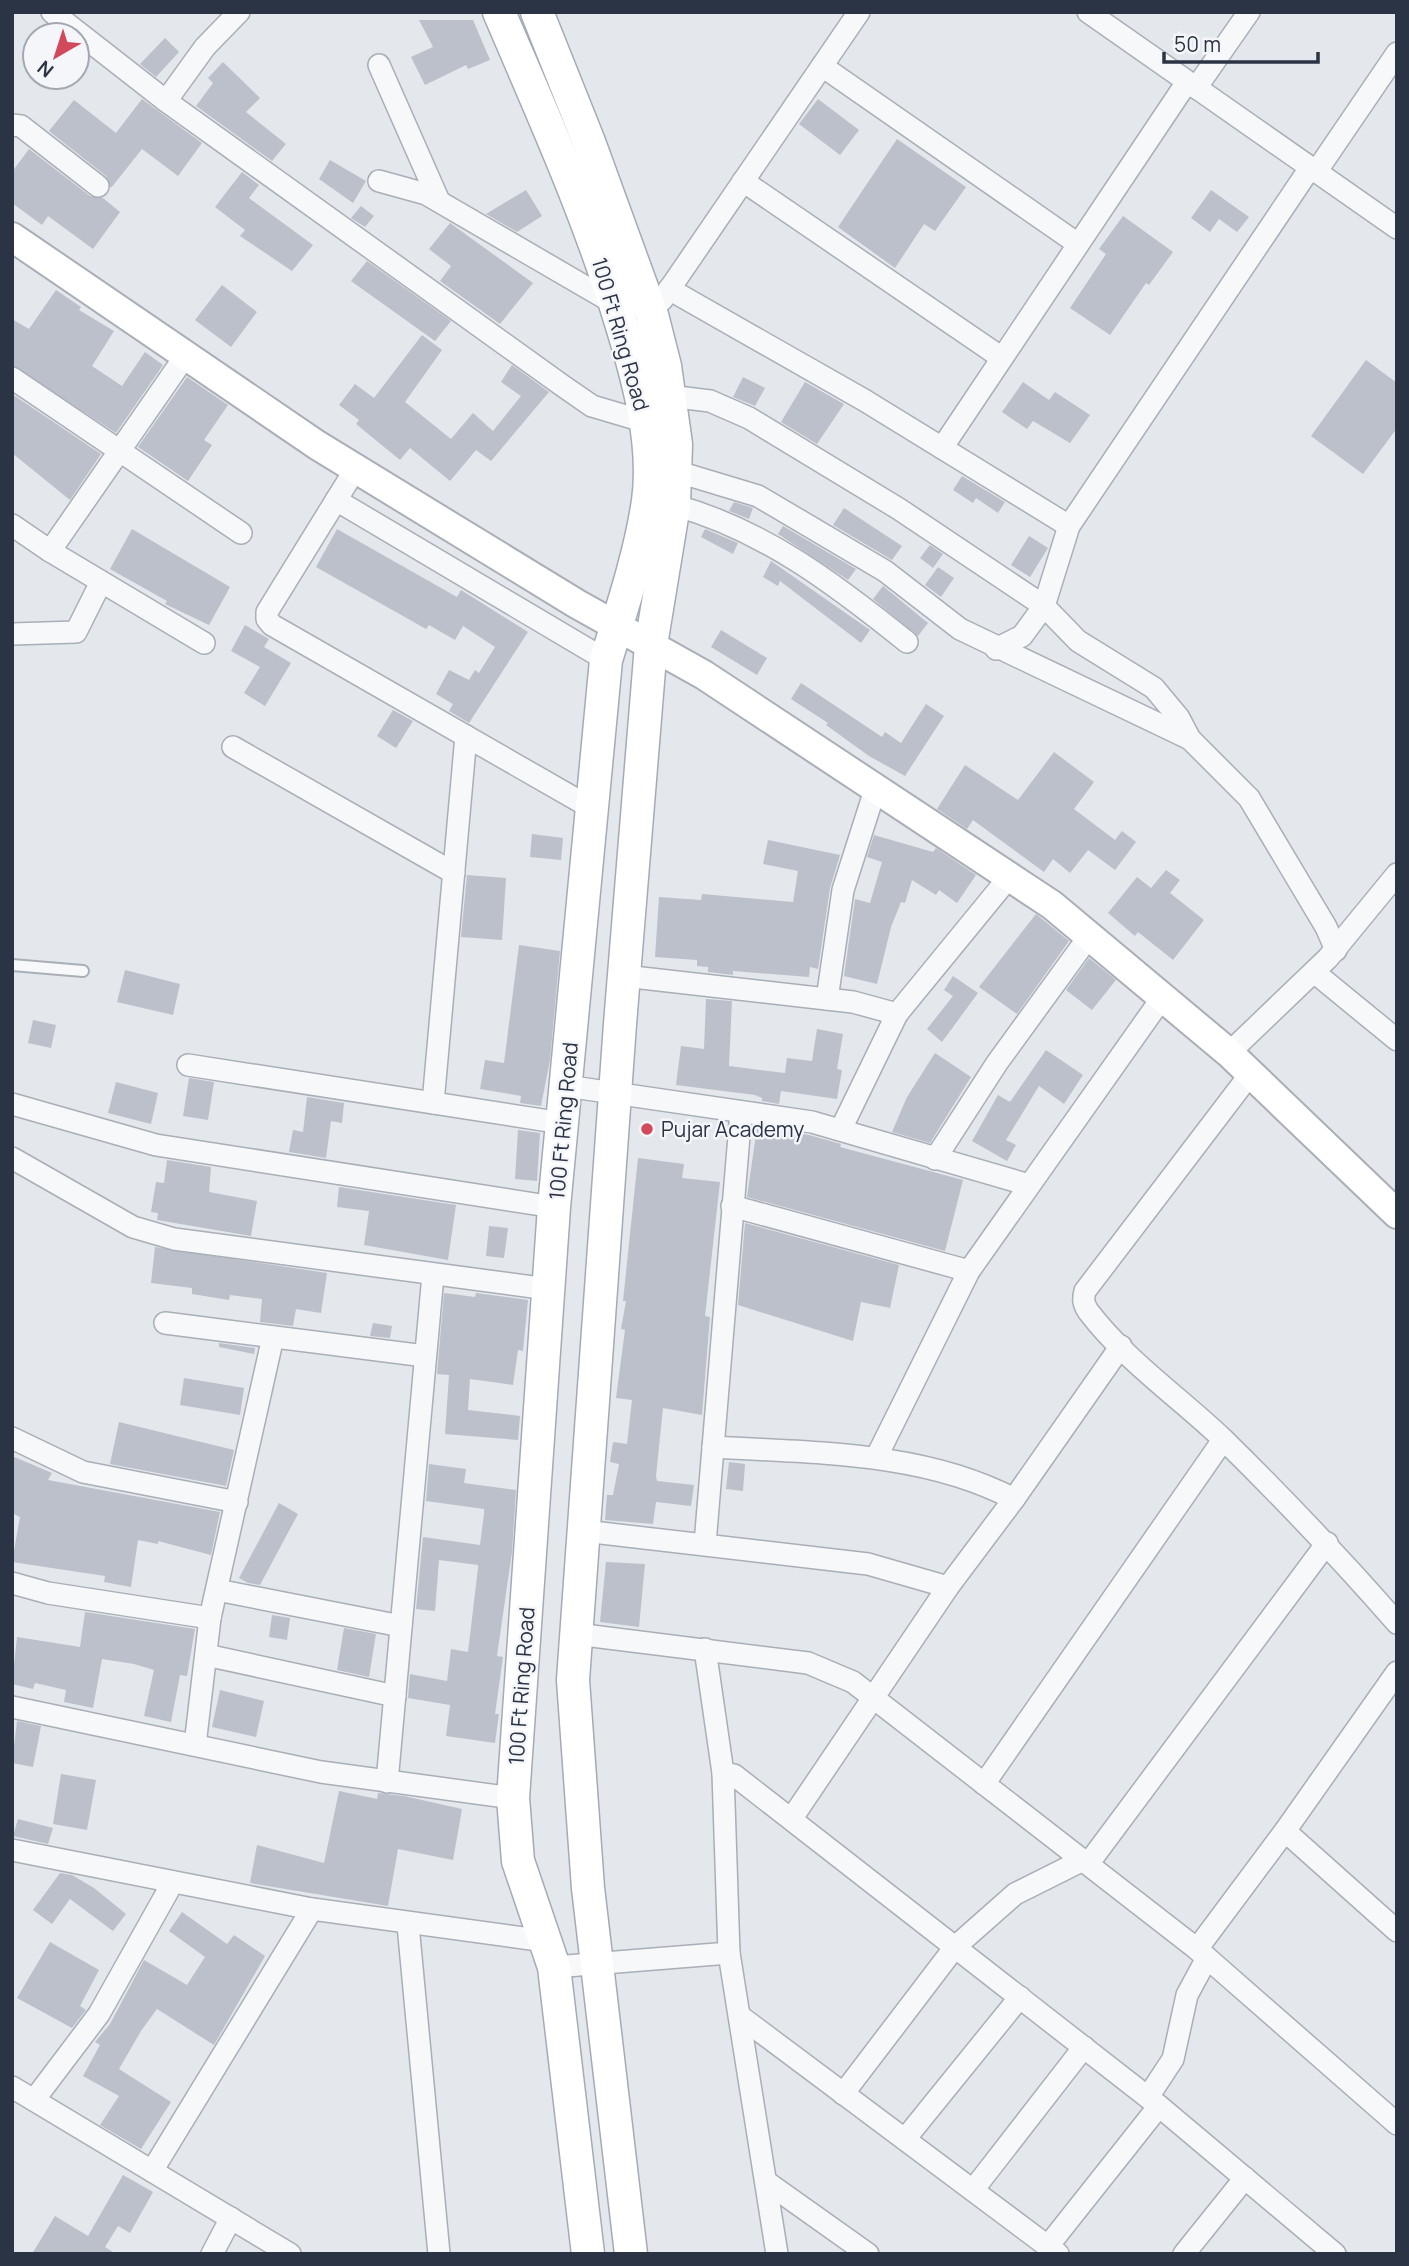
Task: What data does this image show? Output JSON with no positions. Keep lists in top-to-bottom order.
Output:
{
  "streets": {
    "main road": ["100 Ft Ring Road"]
  },
  "places": ["Pujar Academy"],
  "scale_bar": "50 m",
  "north": "bottom left"
}
